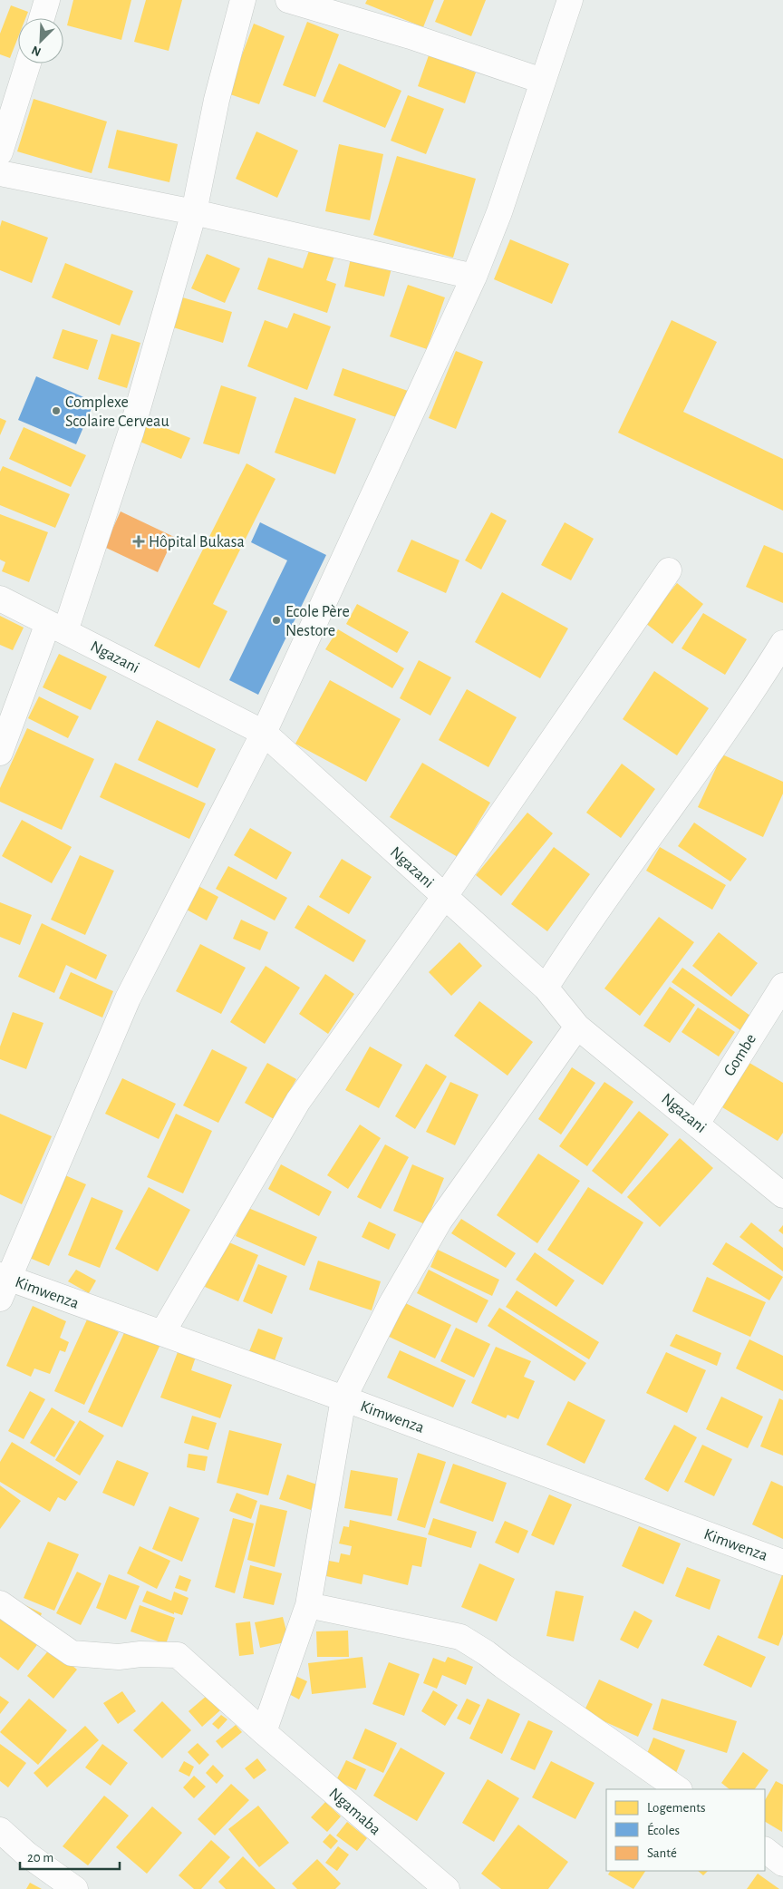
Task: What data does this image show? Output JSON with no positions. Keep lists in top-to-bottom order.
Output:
{
  "streets": {
    "street": [
      "Ngazani",
      "Gombe",
      "Kimwenza",
      "Ngamaba"
    ]
  },
  "crossings": [
    ["Ngazani", "Gombe"]
  ],
  "places": {
    "other": ["Complexe Scolaire Cerveau", "Ecole Père Nestore"],
    "health": ["Hôpital Bukasa"]
  },
  "legend": ["Logements", "Écoles", "Santé"],
  "scale_bar": "20 m",
  "north": "bottom left"
}
